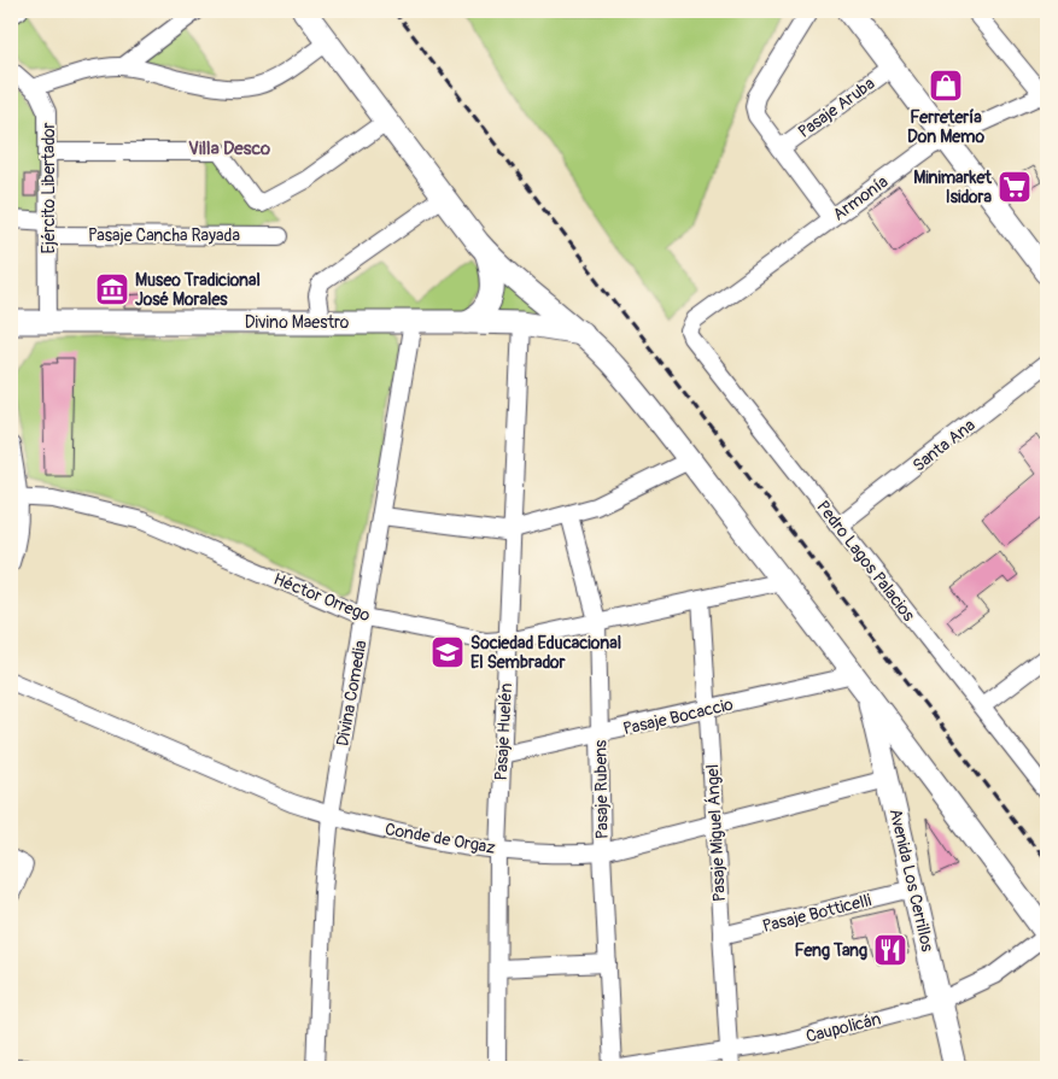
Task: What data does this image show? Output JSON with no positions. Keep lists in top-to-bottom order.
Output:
{
  "streets": {
    "street": [
      "Pasaje Aruba",
      "Ejército Libertador",
      "Armonía",
      "Pasaje Cancha Rayada",
      "Divino Maestro",
      "Santa Ana",
      "Pedro Lagos Palacios",
      "Héctor Orrego",
      "Divina Comedia",
      "Pasaje Bocaccio",
      "Pasaje Huelén",
      "Pasaje Rubens",
      "Pasaje Miguel Ángel",
      "Conde de Orgaz",
      "Avenida Los Cerrillos",
      "Pasaje Botticelli",
      "Caupolicán"
    ]
  },
  "crossings": [
    ["Ejército Libertador", "Pasaje Cancha Rayada"],
    ["Ejército Libertador", "Divino Maestro"],
    ["Armonía", "Pedro Lagos Palacios"],
    ["Divino Maestro", "Divina Comedia"],
    ["Divino Maestro", "Pasaje Huelén"],
    ["Santa Ana", "Pedro Lagos Palacios"],
    ["Héctor Orrego", "Divina Comedia"],
    ["Héctor Orrego", "Pasaje Huelén"],
    ["Héctor Orrego", "Pasaje Rubens"],
    ["Héctor Orrego", "Pasaje Miguel Ángel"],
    ["Divina Comedia", "Conde de Orgaz"],
    ["Pasaje Bocaccio", "Pasaje Huelén"],
    ["Pasaje Bocaccio", "Pasaje Rubens"],
    ["Pasaje Bocaccio", "Pasaje Miguel Ángel"],
    ["Pasaje Huelén", "Conde de Orgaz"],
    ["Pasaje Rubens", "Conde de Orgaz"],
    ["Pasaje Miguel Ángel", "Conde de Orgaz"],
    ["Pasaje Miguel Ángel", "Pasaje Botticelli"],
    ["Pasaje Miguel Ángel", "Caupolicán"],
    ["Conde de Orgaz", "Avenida Los Cerrillos"],
    ["Avenida Los Cerrillos", "Pasaje Botticelli"],
    ["Avenida Los Cerrillos", "Caupolicán"]
  ],
  "districts": ["Villa Desco"],
  "places": {
    "shop": ["Ferretería Don Memo"],
    "supermarket": ["Minimarket Isidora"],
    "museum": ["Museo Tradicional José Morales"],
    "school or university": ["Sociedad Educacional El Sembrador"],
    "restaurant": ["Feng Tang"]
  }
}
